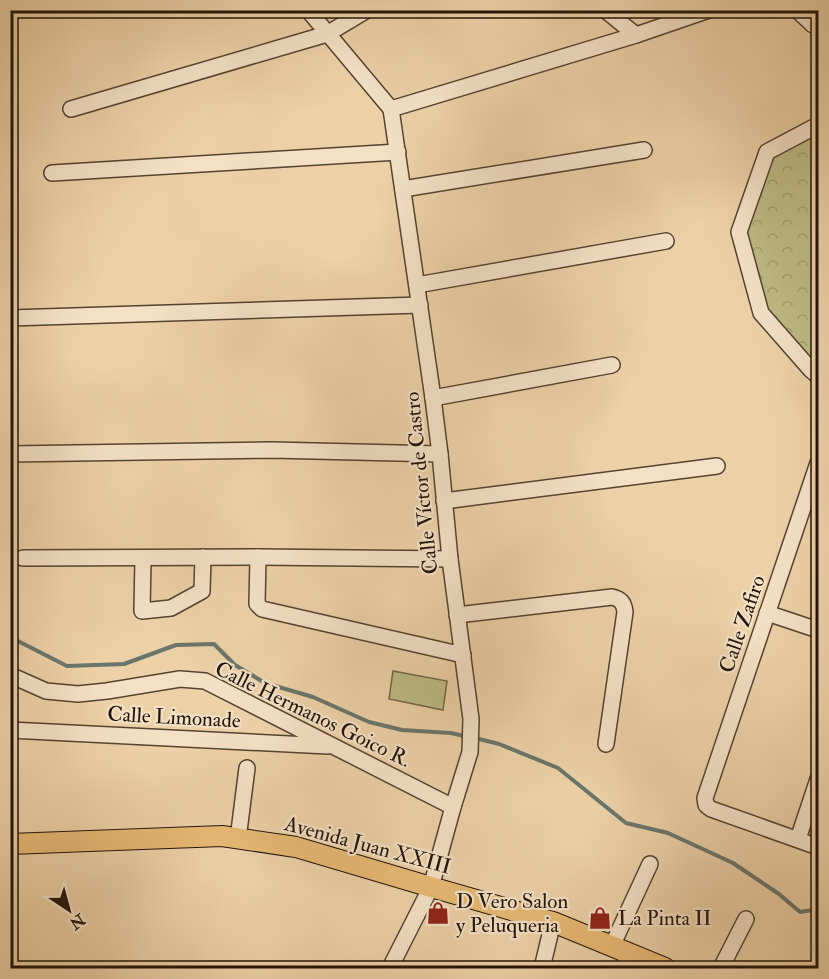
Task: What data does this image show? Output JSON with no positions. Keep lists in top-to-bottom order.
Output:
{
  "streets": {
    "main road": ["Avenida Juan XXIII"],
    "street": [
      "Calle Víctor de Castro",
      "Calle Zafiro",
      "Calle Hermanos Goico R.",
      "Calle Limonade"
    ]
  },
  "crossings": [
    ["Calle Víctor de Castro", "Calle Hermanos Goico R."],
    ["Calle Víctor de Castro", "Avenida Juan XXIII"],
    ["Calle Hermanos Goico R.", "Calle Limonade"]
  ],
  "places": {
    "shop": ["D Vero Salon y Peluqueria", "La Pinta II"]
  },
  "north": "bottom right"
}
